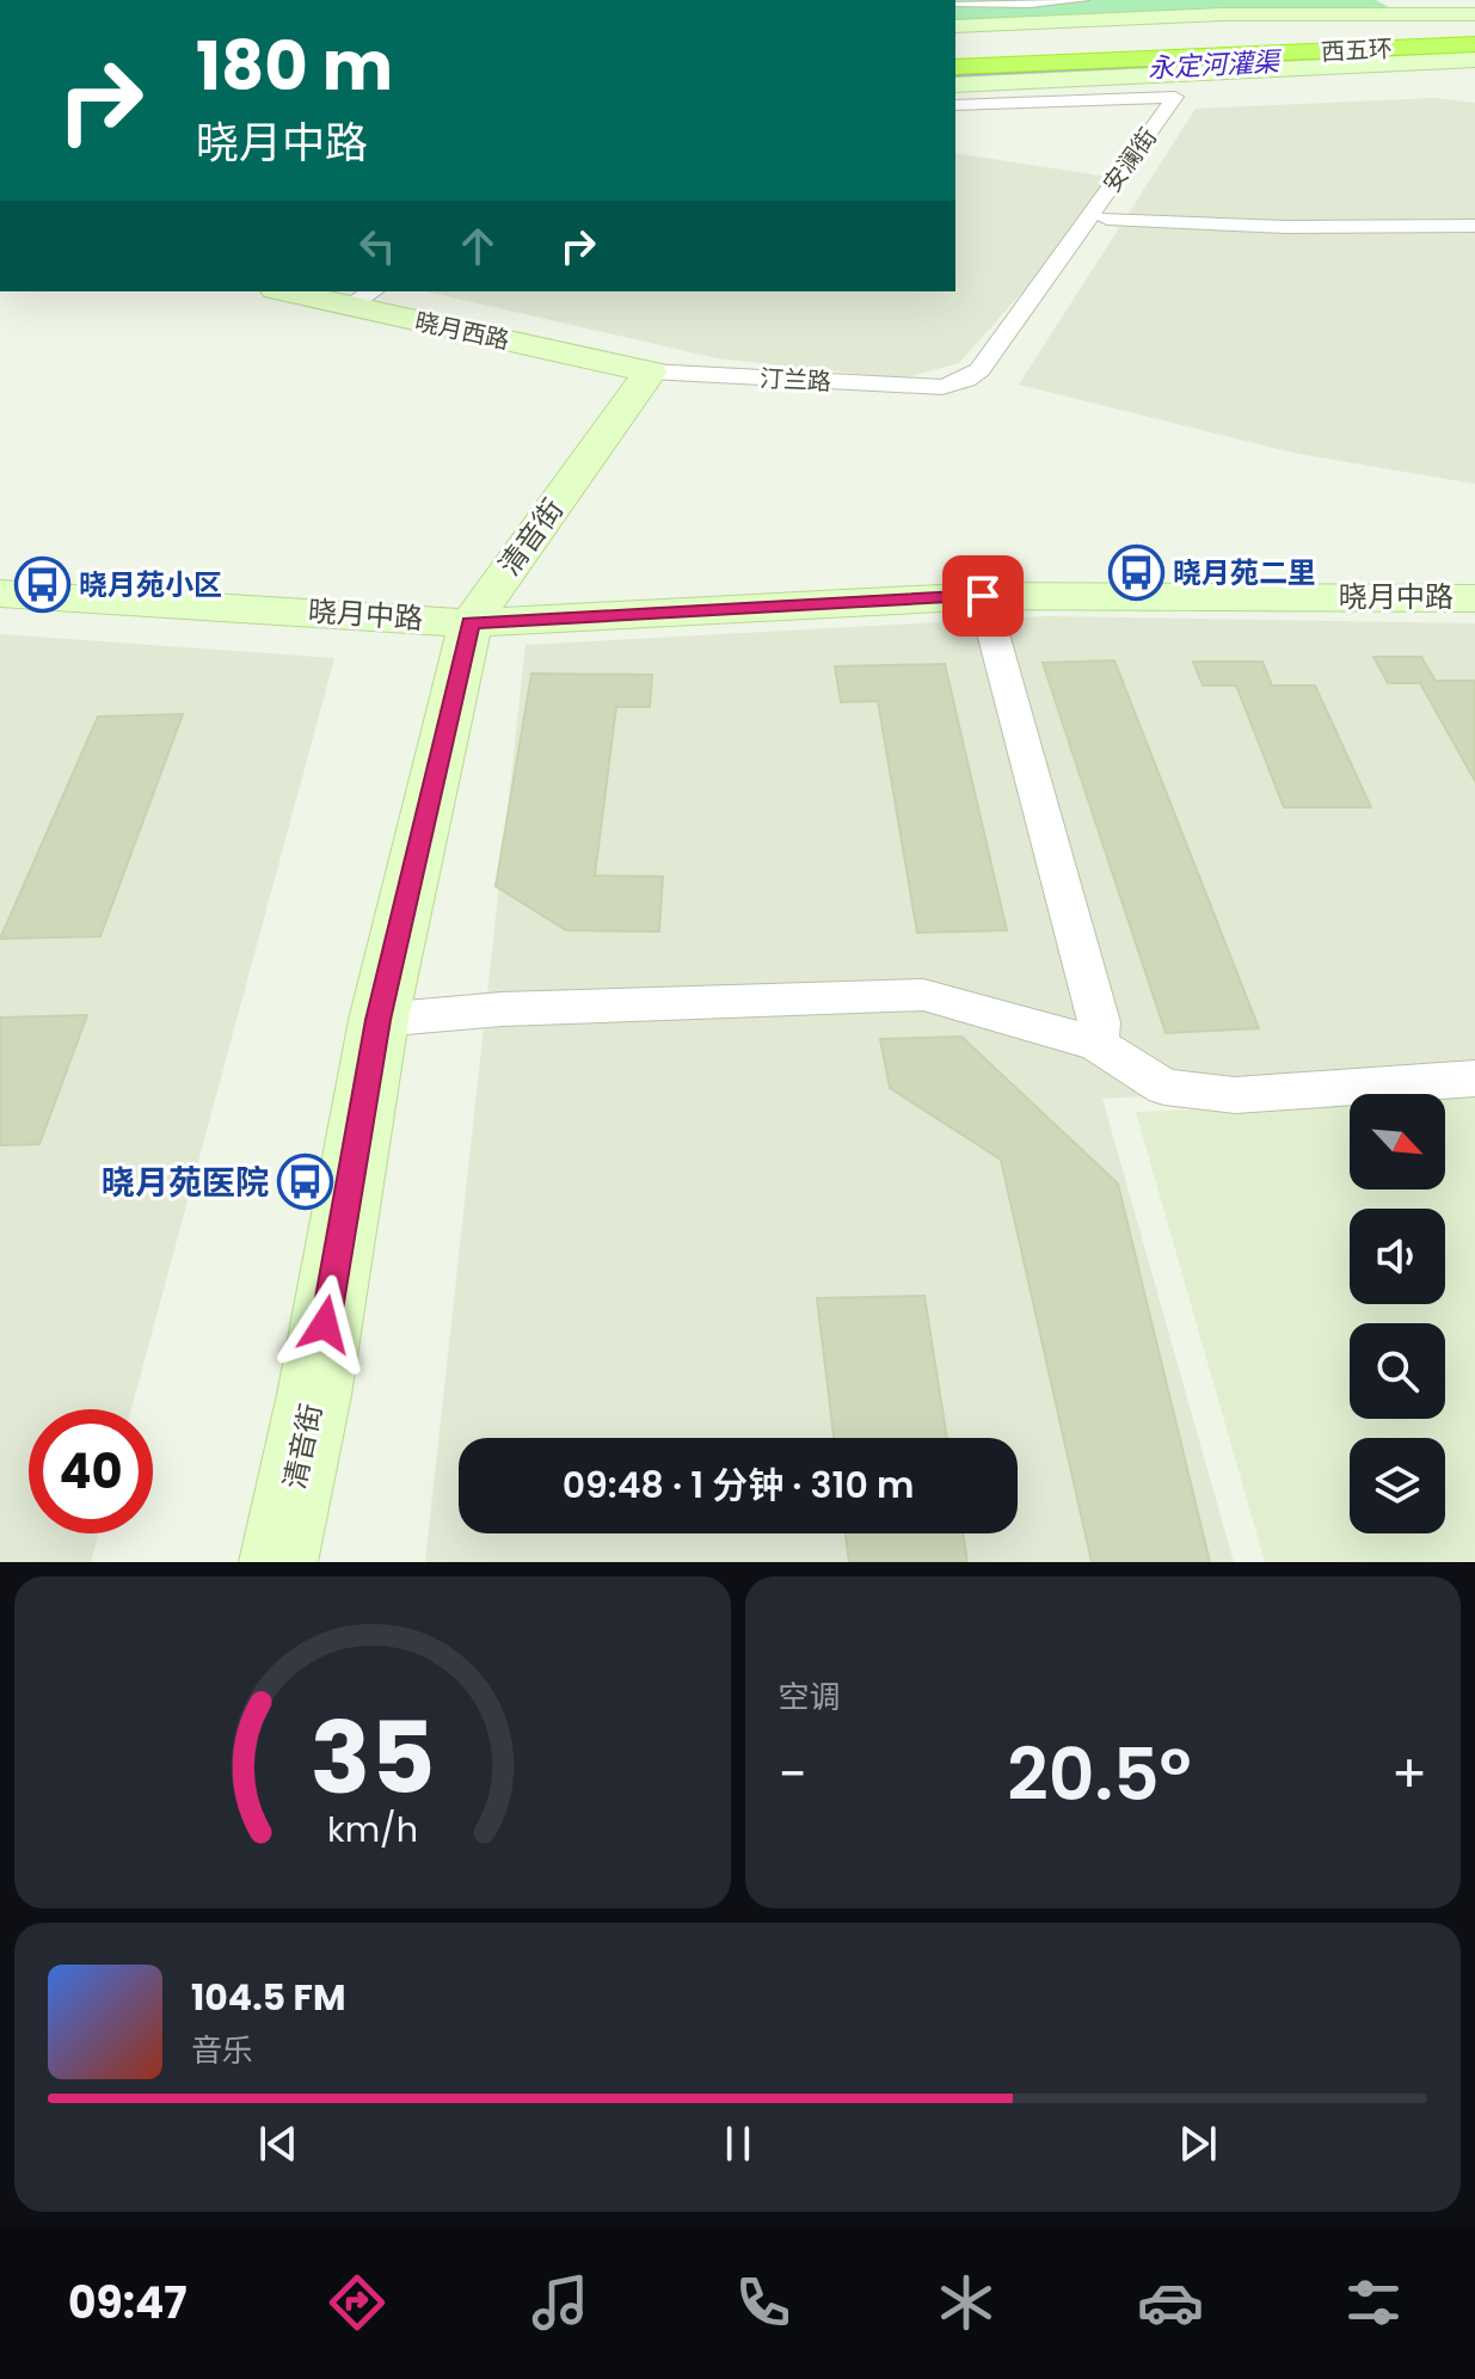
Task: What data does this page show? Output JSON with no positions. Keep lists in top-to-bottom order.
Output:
{
  "streets": {
    "highway": ["西五环"],
    "street": [
      "安澜街",
      "晓月西路",
      "汀兰路",
      "清音街",
      "晓月中路"
    ]
  },
  "crossings": [
    ["安澜街", "汀兰路"],
    ["晓月西路", "汀兰路"],
    ["晓月西路", "清音街"],
    ["汀兰路", "清音街"],
    ["清音街", "晓月中路"]
  ],
  "water": ["永定河灌渠"],
  "places": {
    "bus stop": ["晓月苑二里", "晓月苑小区", "晓月苑医院"]
  },
  "north": "bottom right",
  "page": {
    "turn": ["180 m", "晓月中路"],
    "limit": "40",
    "trip": "09:48 · 1 分钟 · 310 m",
    "tile": "空调",
    "heat": ["−", "20.5°", "+"],
    "song": ["104.5 FM", "音乐"],
    "tabs": "09:47",
    "gauge": ["35", "km/h"]
  }
}
